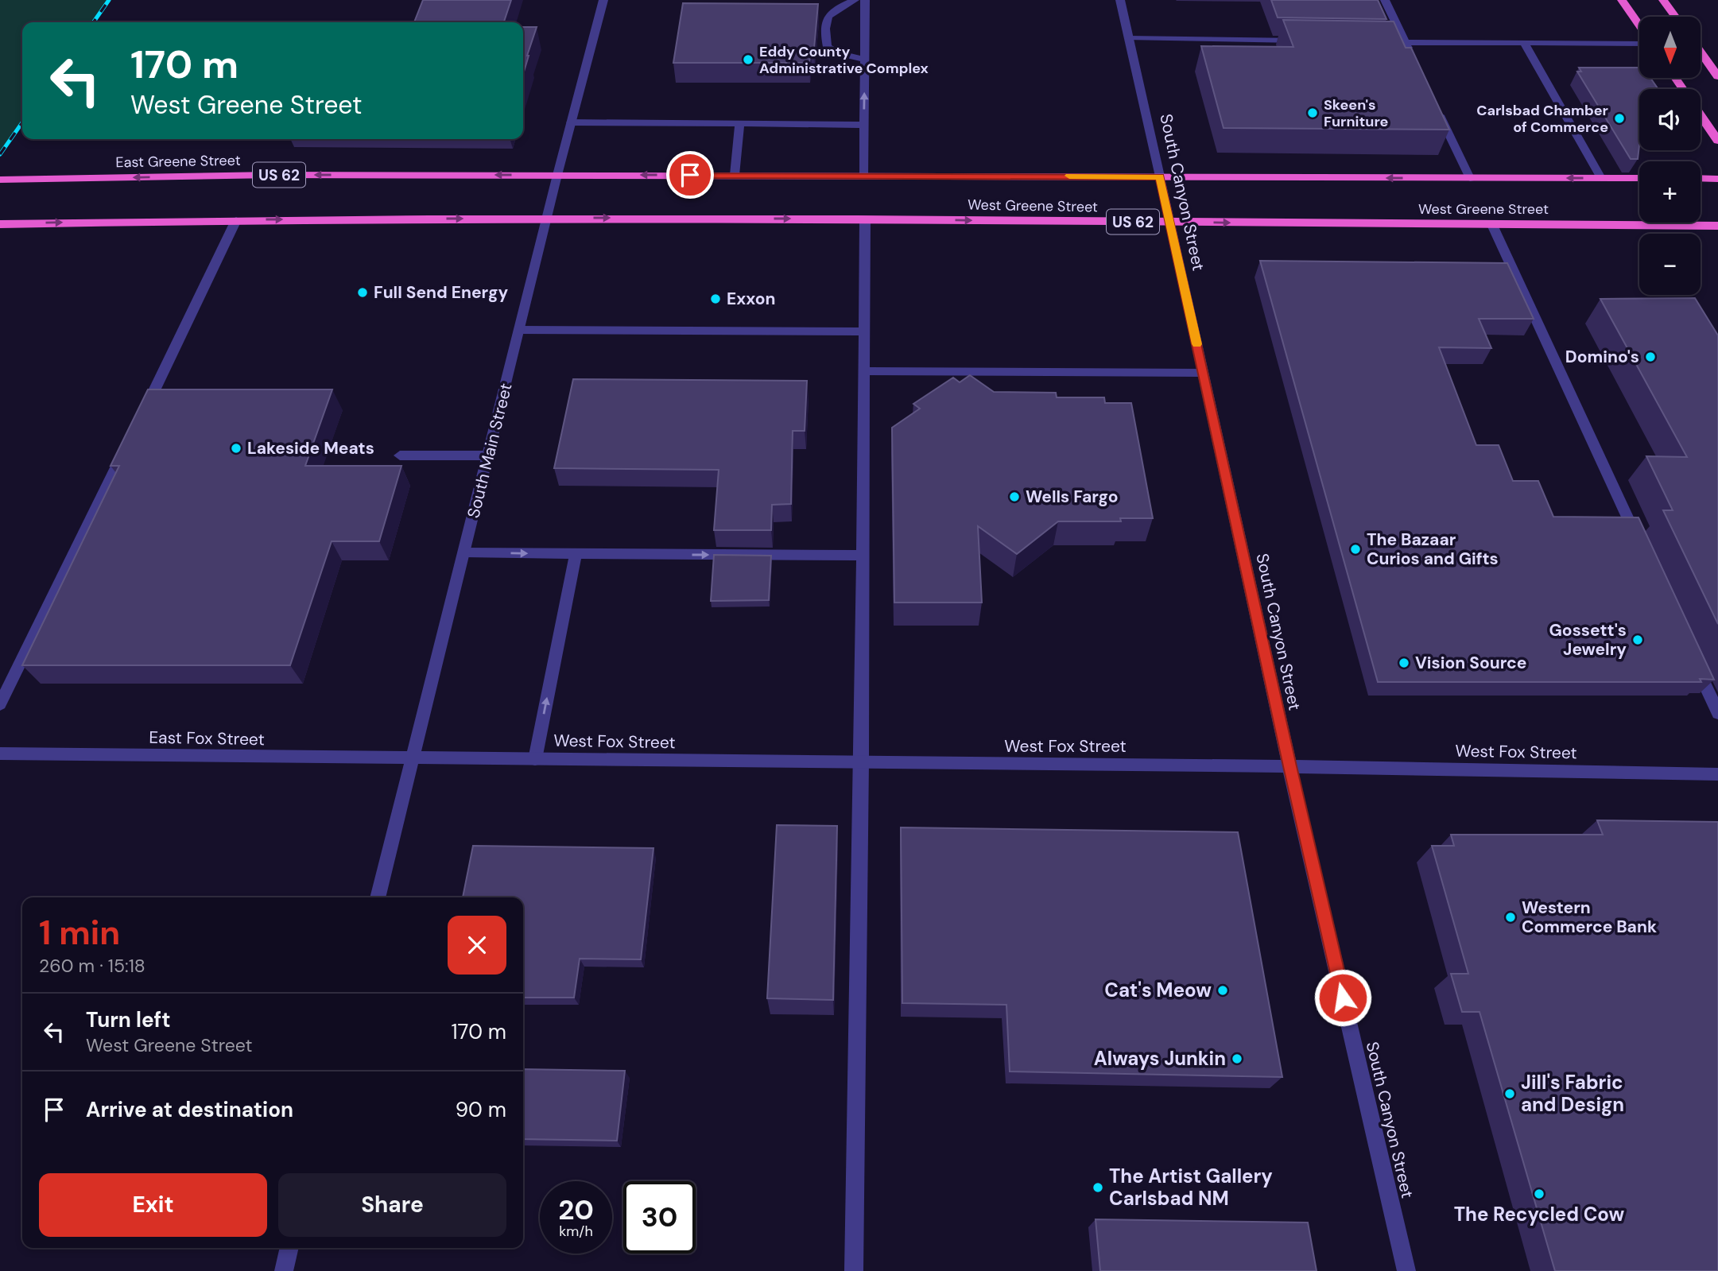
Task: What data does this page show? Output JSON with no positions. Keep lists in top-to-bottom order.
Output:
{
  "streets": {
    "highway": ["East Greene Street", "US 62", "West Greene Street"],
    "street": [
      "South Canyon Street",
      "South Main Street",
      "East Fox Street",
      "West Fox Street"
    ]
  },
  "crossings": [
    ["East Greene Street", "West Greene Street"],
    ["East Greene Street", "South Main Street"],
    ["US 62", "West Greene Street"],
    ["US 62", "South Main Street"],
    ["South Canyon Street", "West Greene Street"],
    ["South Canyon Street", "West Fox Street"],
    ["West Greene Street", "South Main Street"],
    ["South Main Street", "East Fox Street"],
    ["South Main Street", "West Fox Street"],
    ["East Fox Street", "West Fox Street"]
  ],
  "places": [
    "Eddy County Administrative Complex",
    "Skeen's Furniture",
    "Carlsbad Chamber of Commerce",
    "Full Send Energy",
    "Exxon",
    "Domino's",
    "Lakeside Meats",
    "Wells Fargo",
    "The Bazaar Curios and Gifts",
    "Gossett's Jewelry",
    "Vision Source",
    "Western Commerce Bank",
    "Cat's Meow",
    "Always Junkin",
    "Jill's Fabric and Design",
    "The Artist Gallery Carlsbad NM",
    "The Recycled Cow"
  ],
  "north": "bottom",
  "page": {
    "map_buttons": ["+", "−"],
    "turn": ["170 m", "West Greene Street"],
    "heading": ["1 min", "260 m · 15:18"],
    "list": [
      {
        "name": "Turn left",
        "note": "West Greene Street",
        "value": "170 m"
      },
      {
        "name": "Arrive at destination",
        "value": "90 m"
      }
    ],
    "buttons": ["Exit", "Share"],
    "speed": "20 km/h",
    "limit": "30"
  }
}
